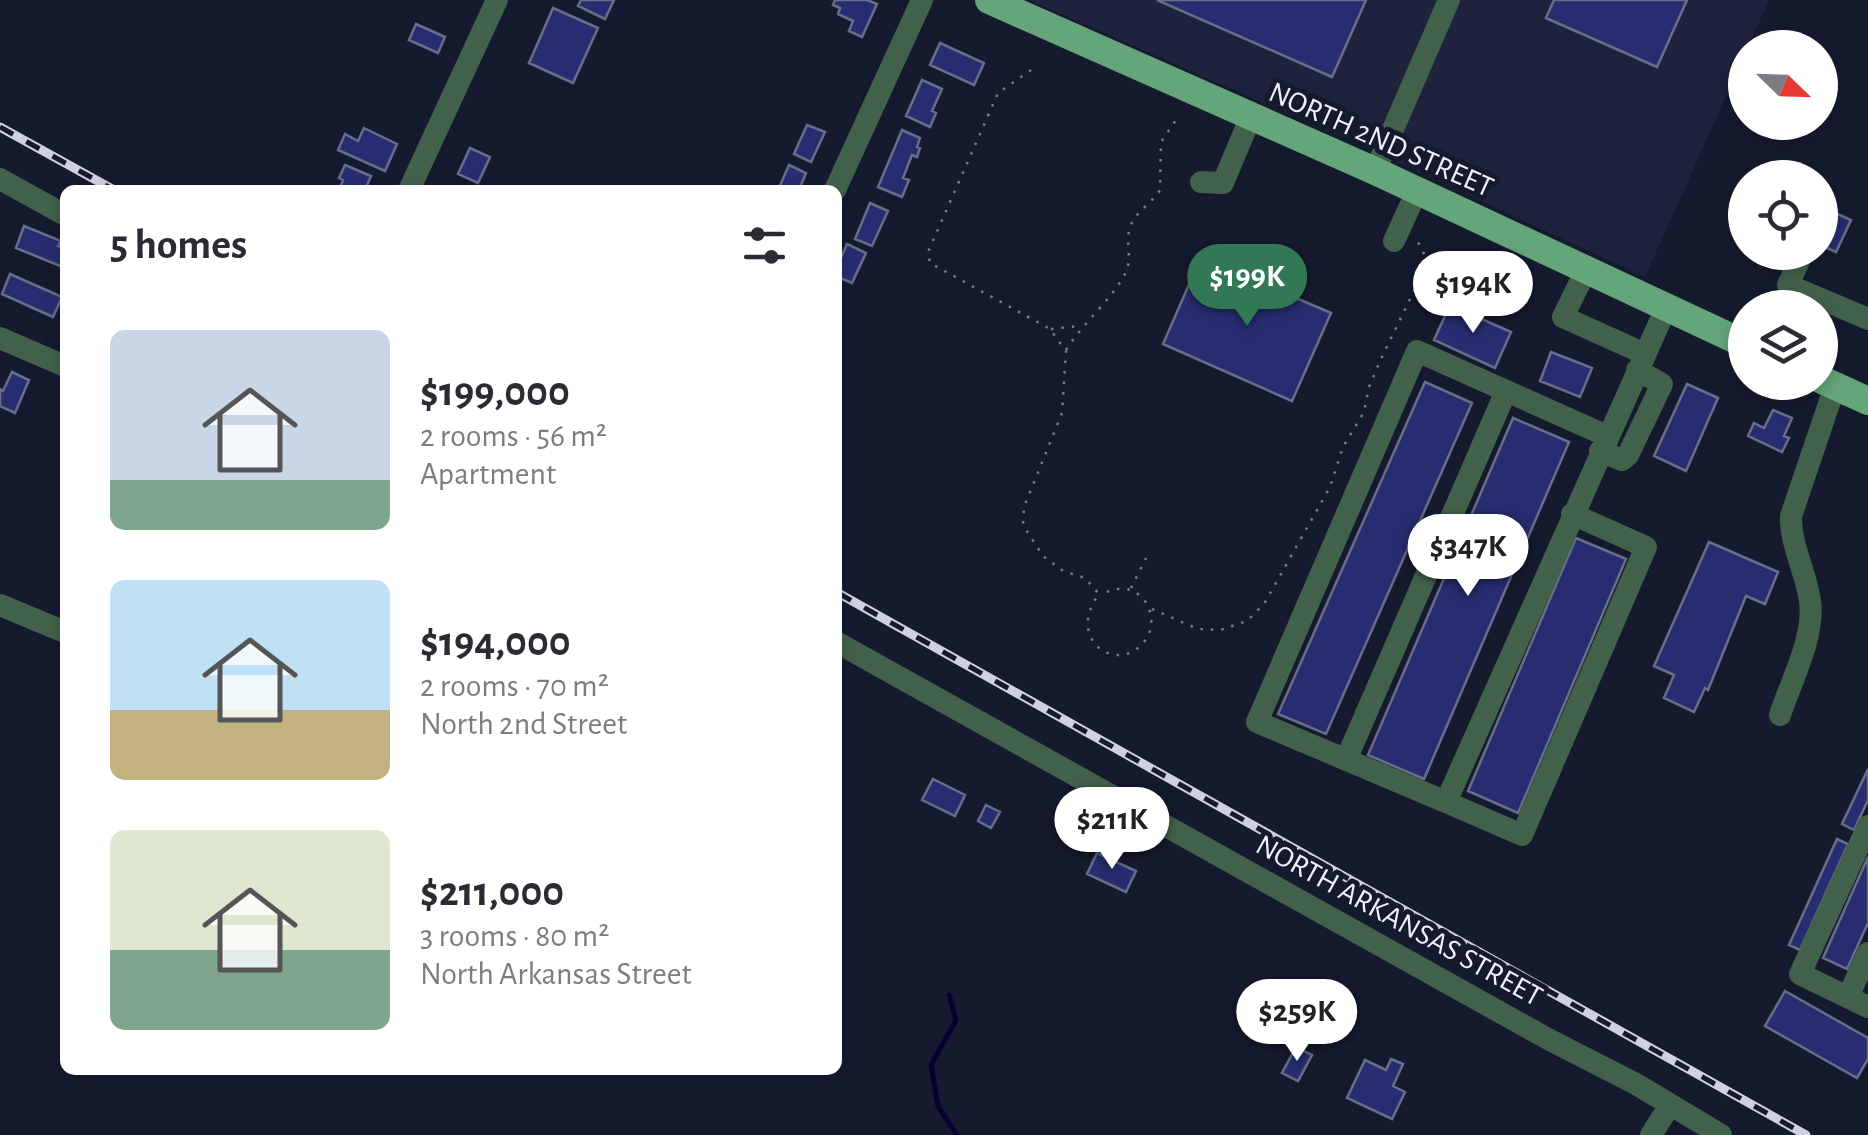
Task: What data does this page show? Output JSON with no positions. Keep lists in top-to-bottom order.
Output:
{
  "streets": {
    "main road": ["NORTH 2ND STREET"],
    "street": ["NORTH ARKANSAS STREET"]
  },
  "north": "bottom right",
  "page": {
    "heading": "5 homes",
    "price": [
      "$199K",
      "$194K",
      "$347K",
      "$211K",
      "$259K"
    ],
    "list": [
      {
        "name": "$199,000",
        "note": "2 rooms · 56 m² · Apartment"
      },
      {
        "name": "$194,000",
        "note": "2 rooms · 70 m² · North 2nd Street"
      },
      {
        "name": "$211,000",
        "note": "3 rooms · 80 m² · North Arkansas Street"
      }
    ]
  }
}
